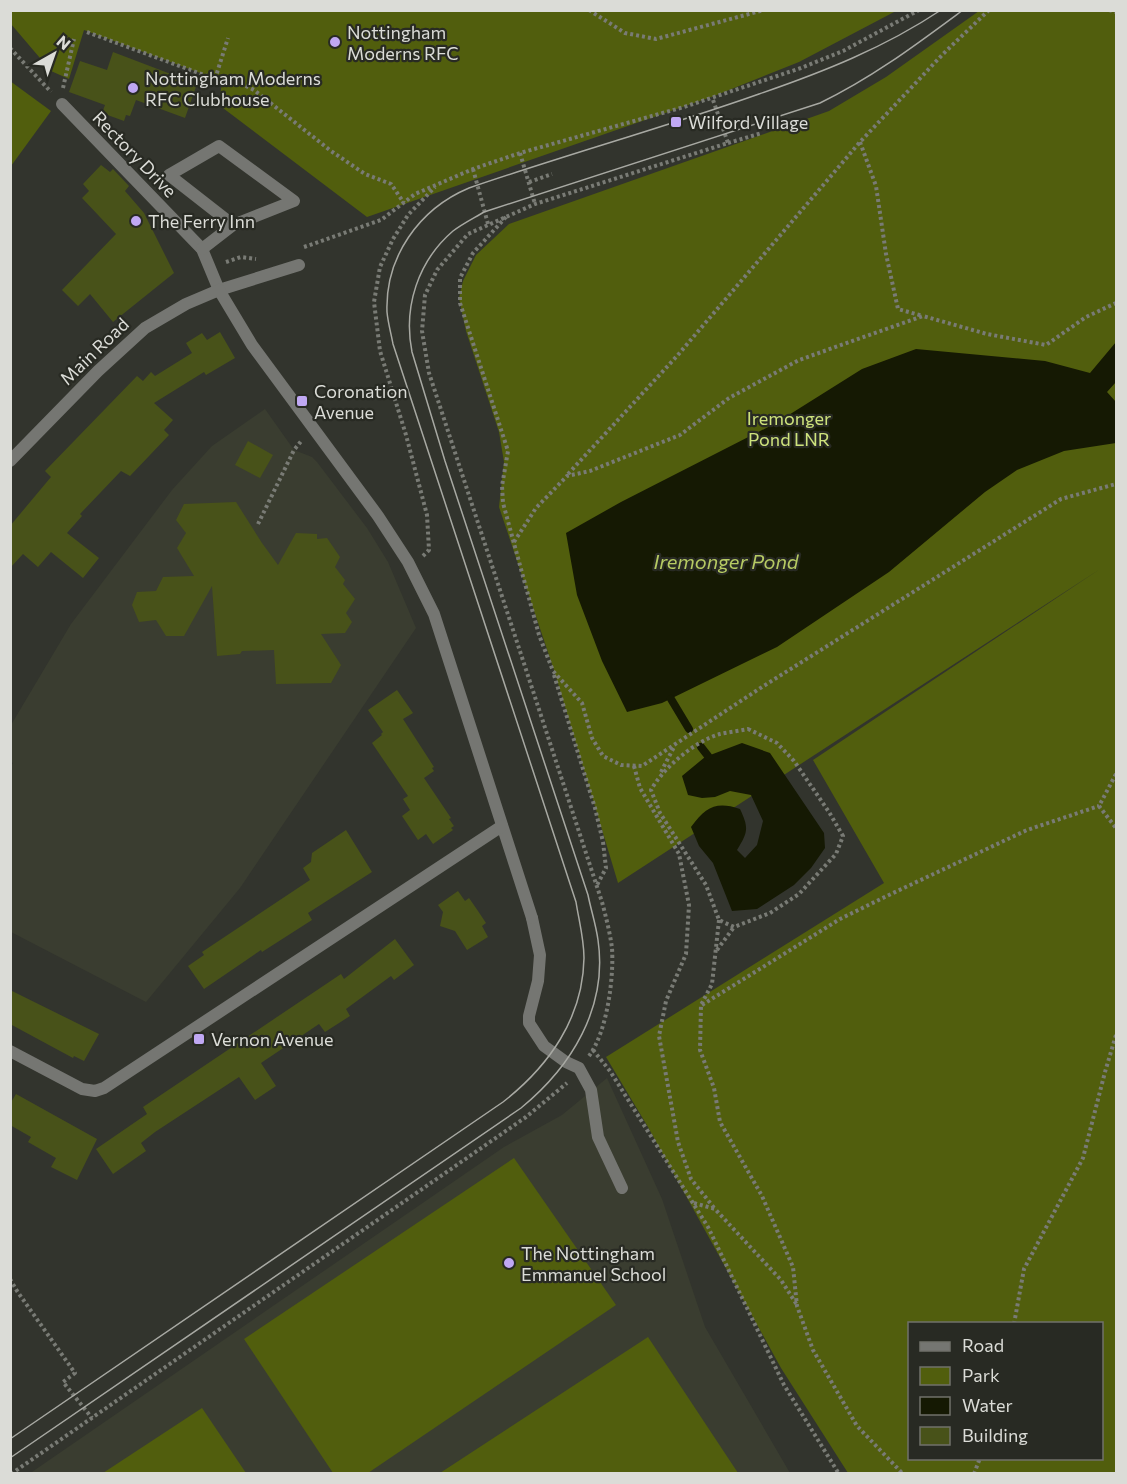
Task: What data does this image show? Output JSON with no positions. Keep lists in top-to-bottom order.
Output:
{
  "streets": {
    "street": ["Rectory Drive", "Main Road"]
  },
  "crossings": [
    ["Rectory Drive", "Main Road"]
  ],
  "water": ["Iremonger Pond"],
  "parks": ["Iremonger Pond LNR"],
  "places": {
    "other": [
      "Nottingham Moderns RFC",
      "Nottingham Moderns RFC Clubhouse",
      "The Ferry Inn",
      "The Nottingham Emmanuel School"
    ],
    "transit": ["Wilford Village", "Coronation Avenue", "Vernon Avenue"]
  },
  "legend": [
    "Road",
    "Park",
    "Water",
    "Building"
  ],
  "north": "top right"
}
